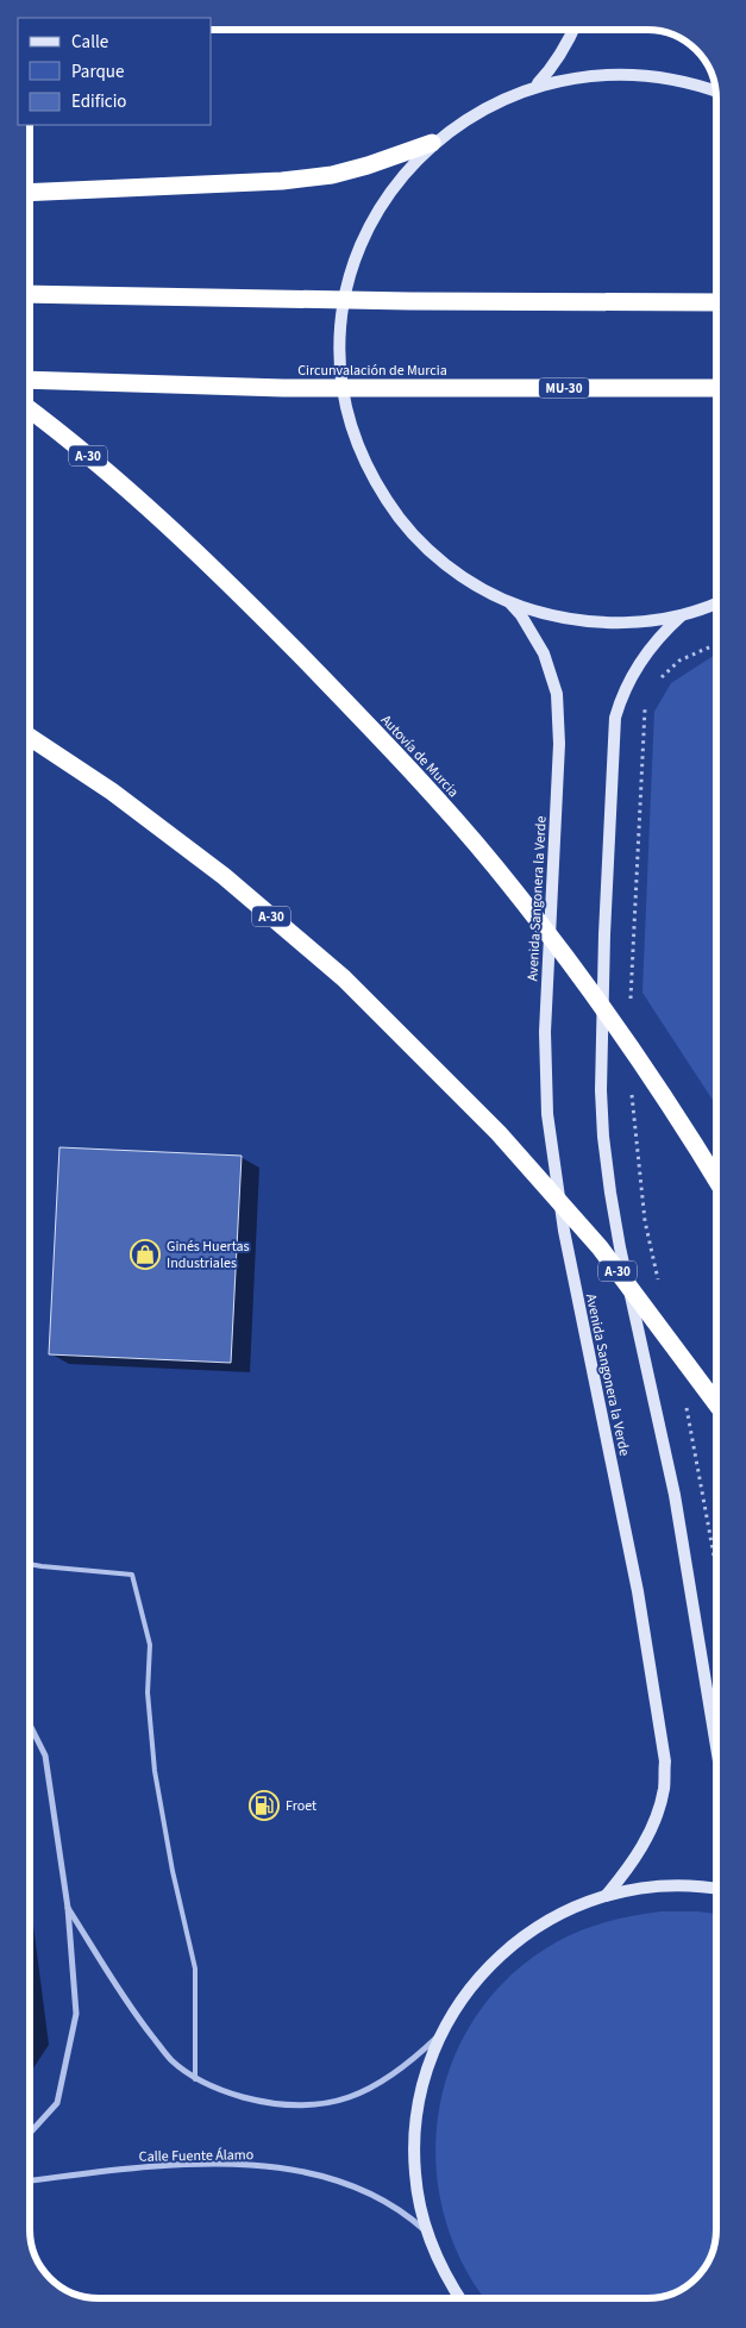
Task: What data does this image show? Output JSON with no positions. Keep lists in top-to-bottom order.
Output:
{
  "streets": {
    "highway": [
      "Circunvalación de Murcia",
      "MU-30",
      "A-30",
      "Autovía de Murcia"
    ],
    "street": ["Avenida Sangonera la Verde", "Calle Fuente Álamo"]
  },
  "places": {
    "shop": ["Ginés Huertas Industriales"],
    "fuel station": ["Froet"]
  },
  "legend": ["Calle", "Parque", "Edificio"]
}
